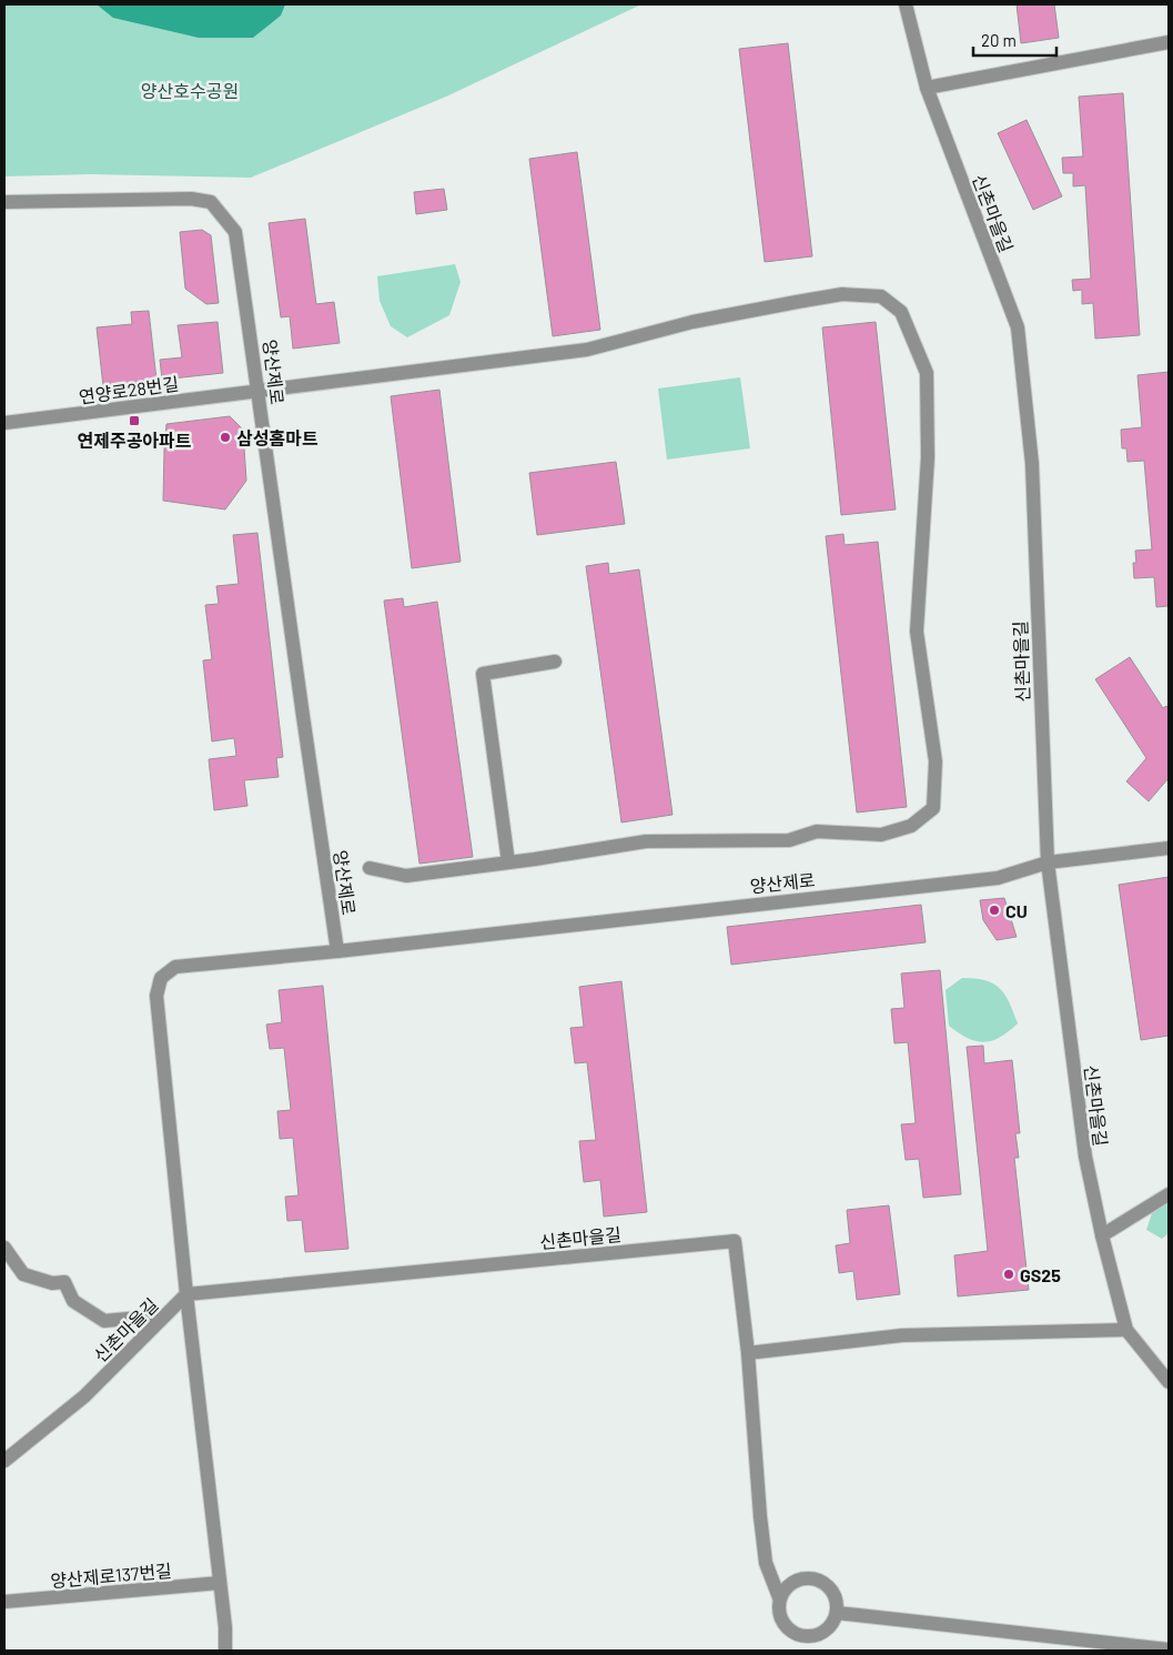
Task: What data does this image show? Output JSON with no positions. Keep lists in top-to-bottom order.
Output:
{
  "streets": {
    "street": [
      "신촌마을길",
      "양산제로",
      "연양로28번길",
      "양산제로137번길"
    ]
  },
  "crossings": [
    ["신촌마을길", "양산제로"],
    ["양산제로", "연양로28번길"]
  ],
  "parks": ["양산호수공원"],
  "places": {
    "transit": ["연제주공아파트"],
    "other": ["삼성홈마트", "CU", "GS25"]
  },
  "scale_bar": "20 m"
}
